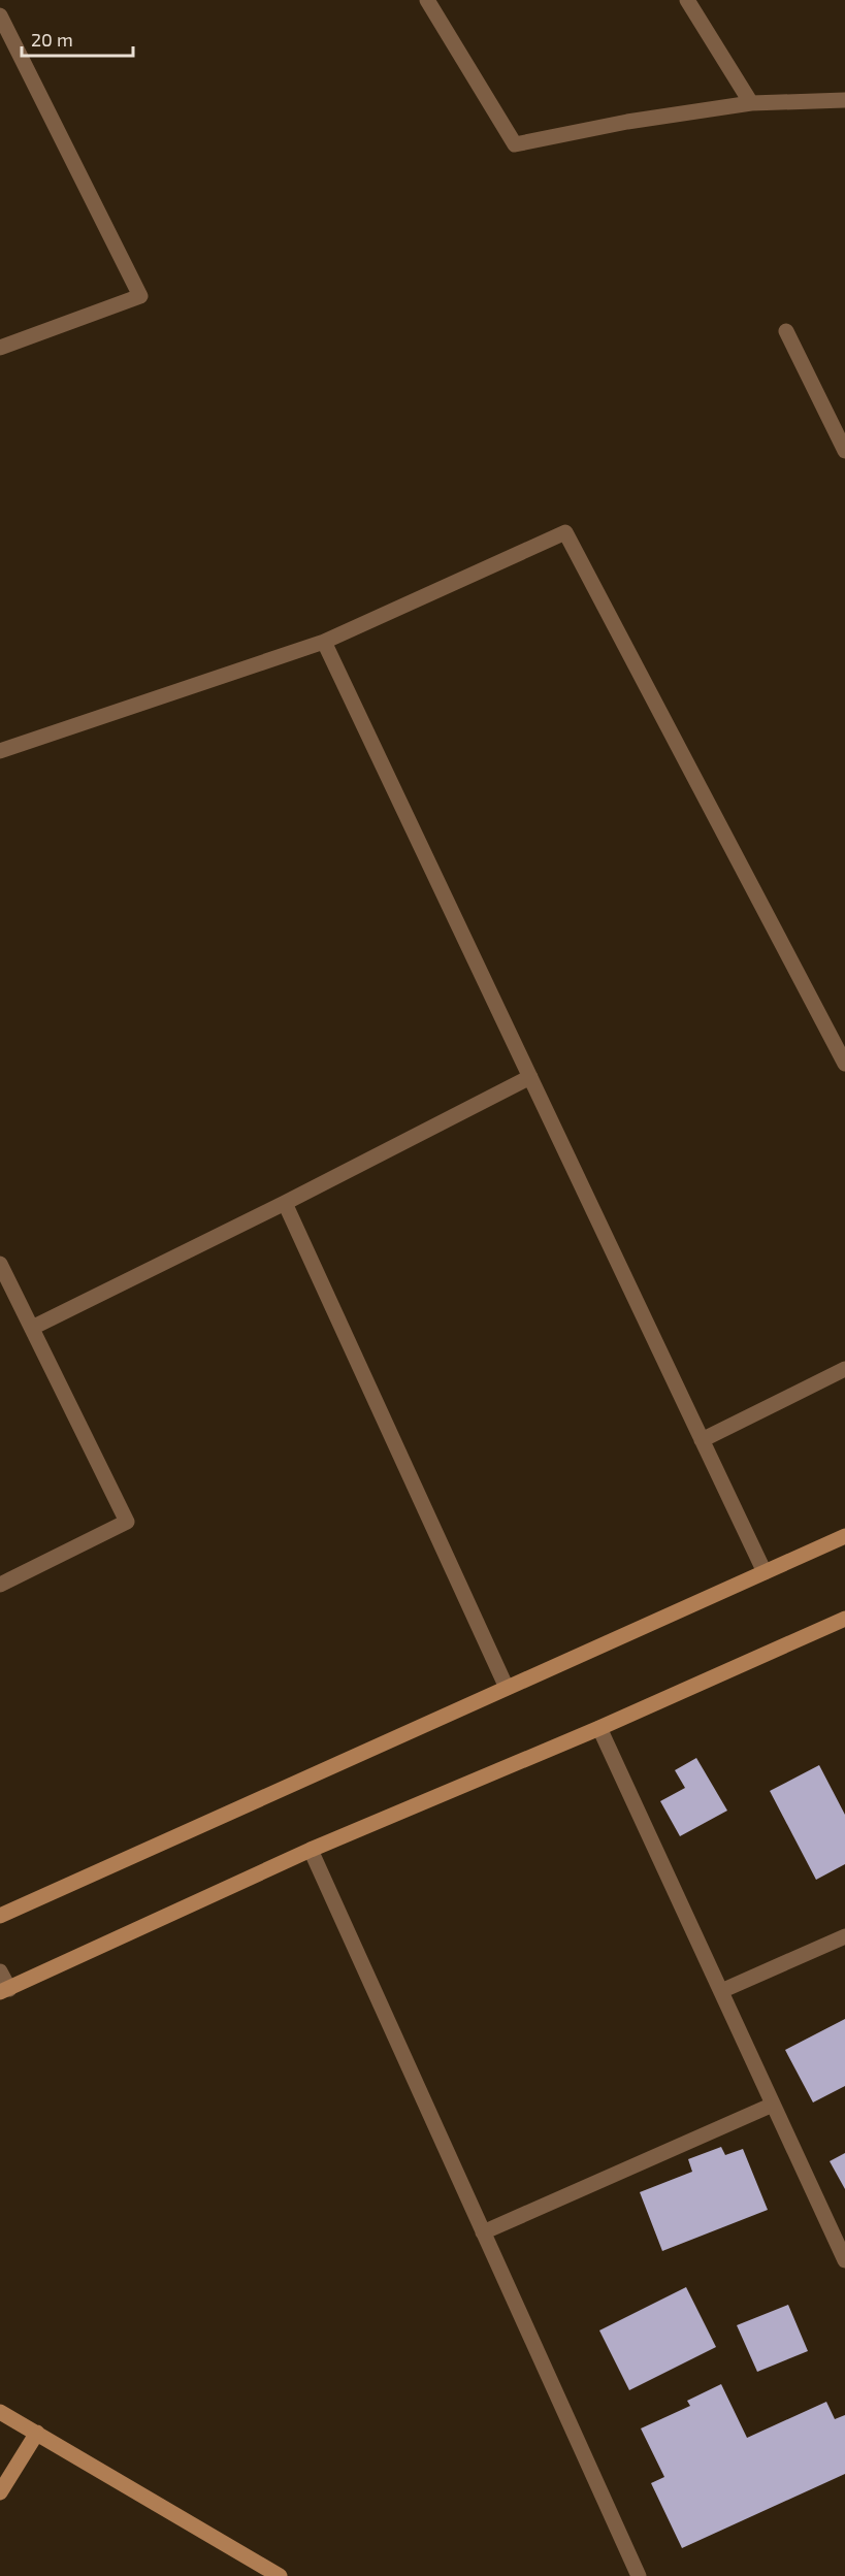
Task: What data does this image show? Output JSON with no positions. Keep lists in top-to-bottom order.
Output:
{
  "scale_bar": "20 m"
}
